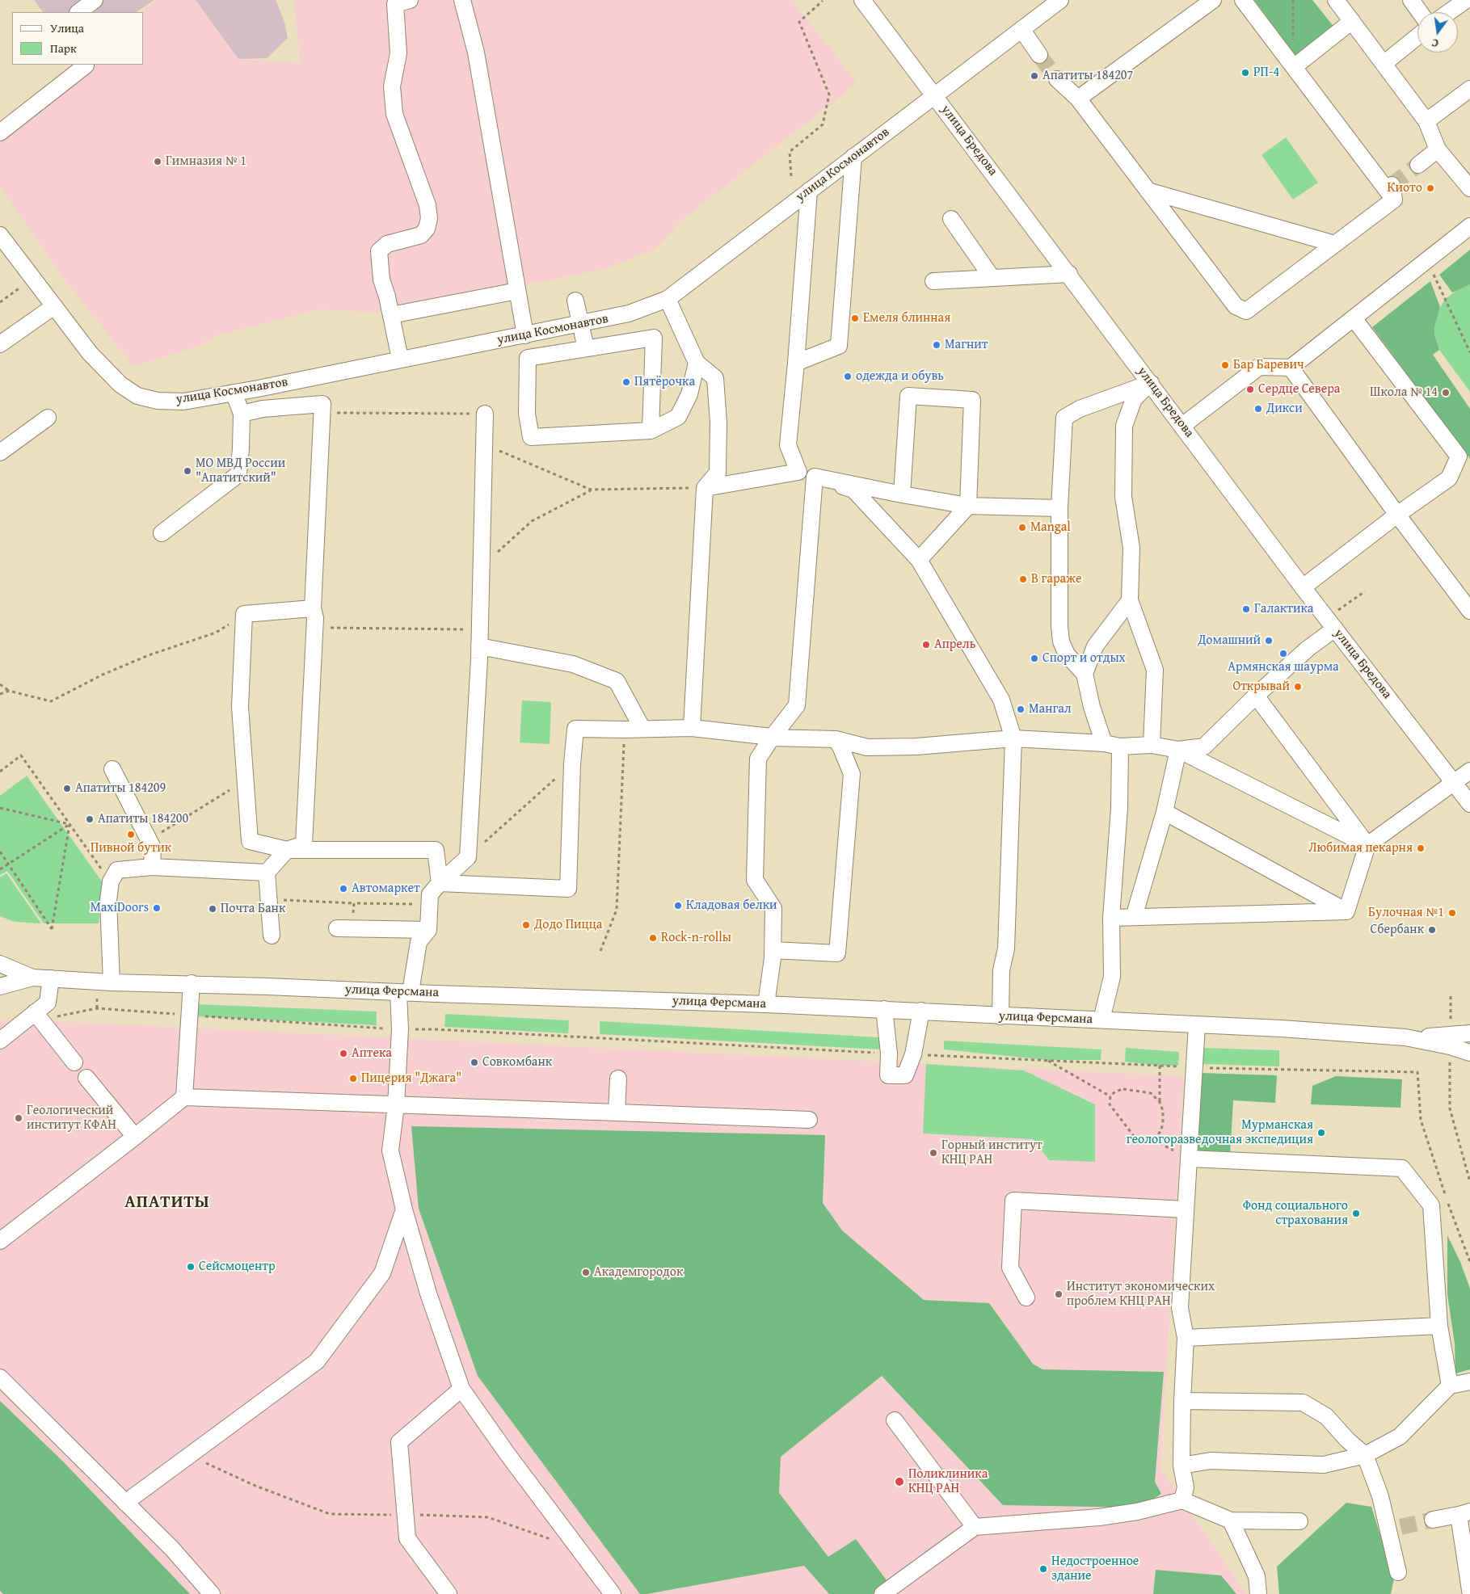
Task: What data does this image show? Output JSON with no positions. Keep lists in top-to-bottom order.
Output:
{
  "streets": {
    "street": ["улица Бредова", "улица Космонавтов", "улица Ферсмана"]
  },
  "crossings": [
    ["улица Бредова", "улица Космонавтов"]
  ],
  "districts": ["АПАТИТЫ"],
  "places": [
    "РП-4",
    "Апатиты 184207",
    "Гимназия № 1",
    "Киото",
    "Емеля блинная",
    "Магнит",
    "Бар Баревич",
    "одежда и обувь",
    "Пятёрочка",
    "Сердце Севера",
    "Школа № 14",
    "Дикси",
    "МО МВД России \"Апатитский\"",
    "Mangal",
    "В гараже",
    "Галактика",
    "Домашний",
    "Апрель",
    "Армянская шаурма",
    "Спорт и отдых",
    "Открывай",
    "Мангал",
    "Апатиты 184209",
    "Апатиты 184200",
    "Пивной бутик",
    "Любимая пекарня",
    "Автомаркет",
    "Кладовая белки",
    "MaxiDoors",
    "Почта Банк",
    "Булочная №1",
    "Додо Пицца",
    "Сбербанк",
    "Rock-n-rollы",
    "Аптека",
    "Совкомбанк",
    "Пицерия \"Джага\"",
    "Геологический институт КФАН",
    "Мурманская геологоразведочная экспедиция",
    "Горный институт КНЦ РАН",
    "Фонд социального страхования",
    "Сейсмоцентр",
    "Академгородок",
    "Институт экономических проблем КНЦ РАН",
    "Поликлиника КНЦ РАН",
    "Недостроенное здание"
  ],
  "legend": ["Улица", "Парк"],
  "north": "bottom"
}
